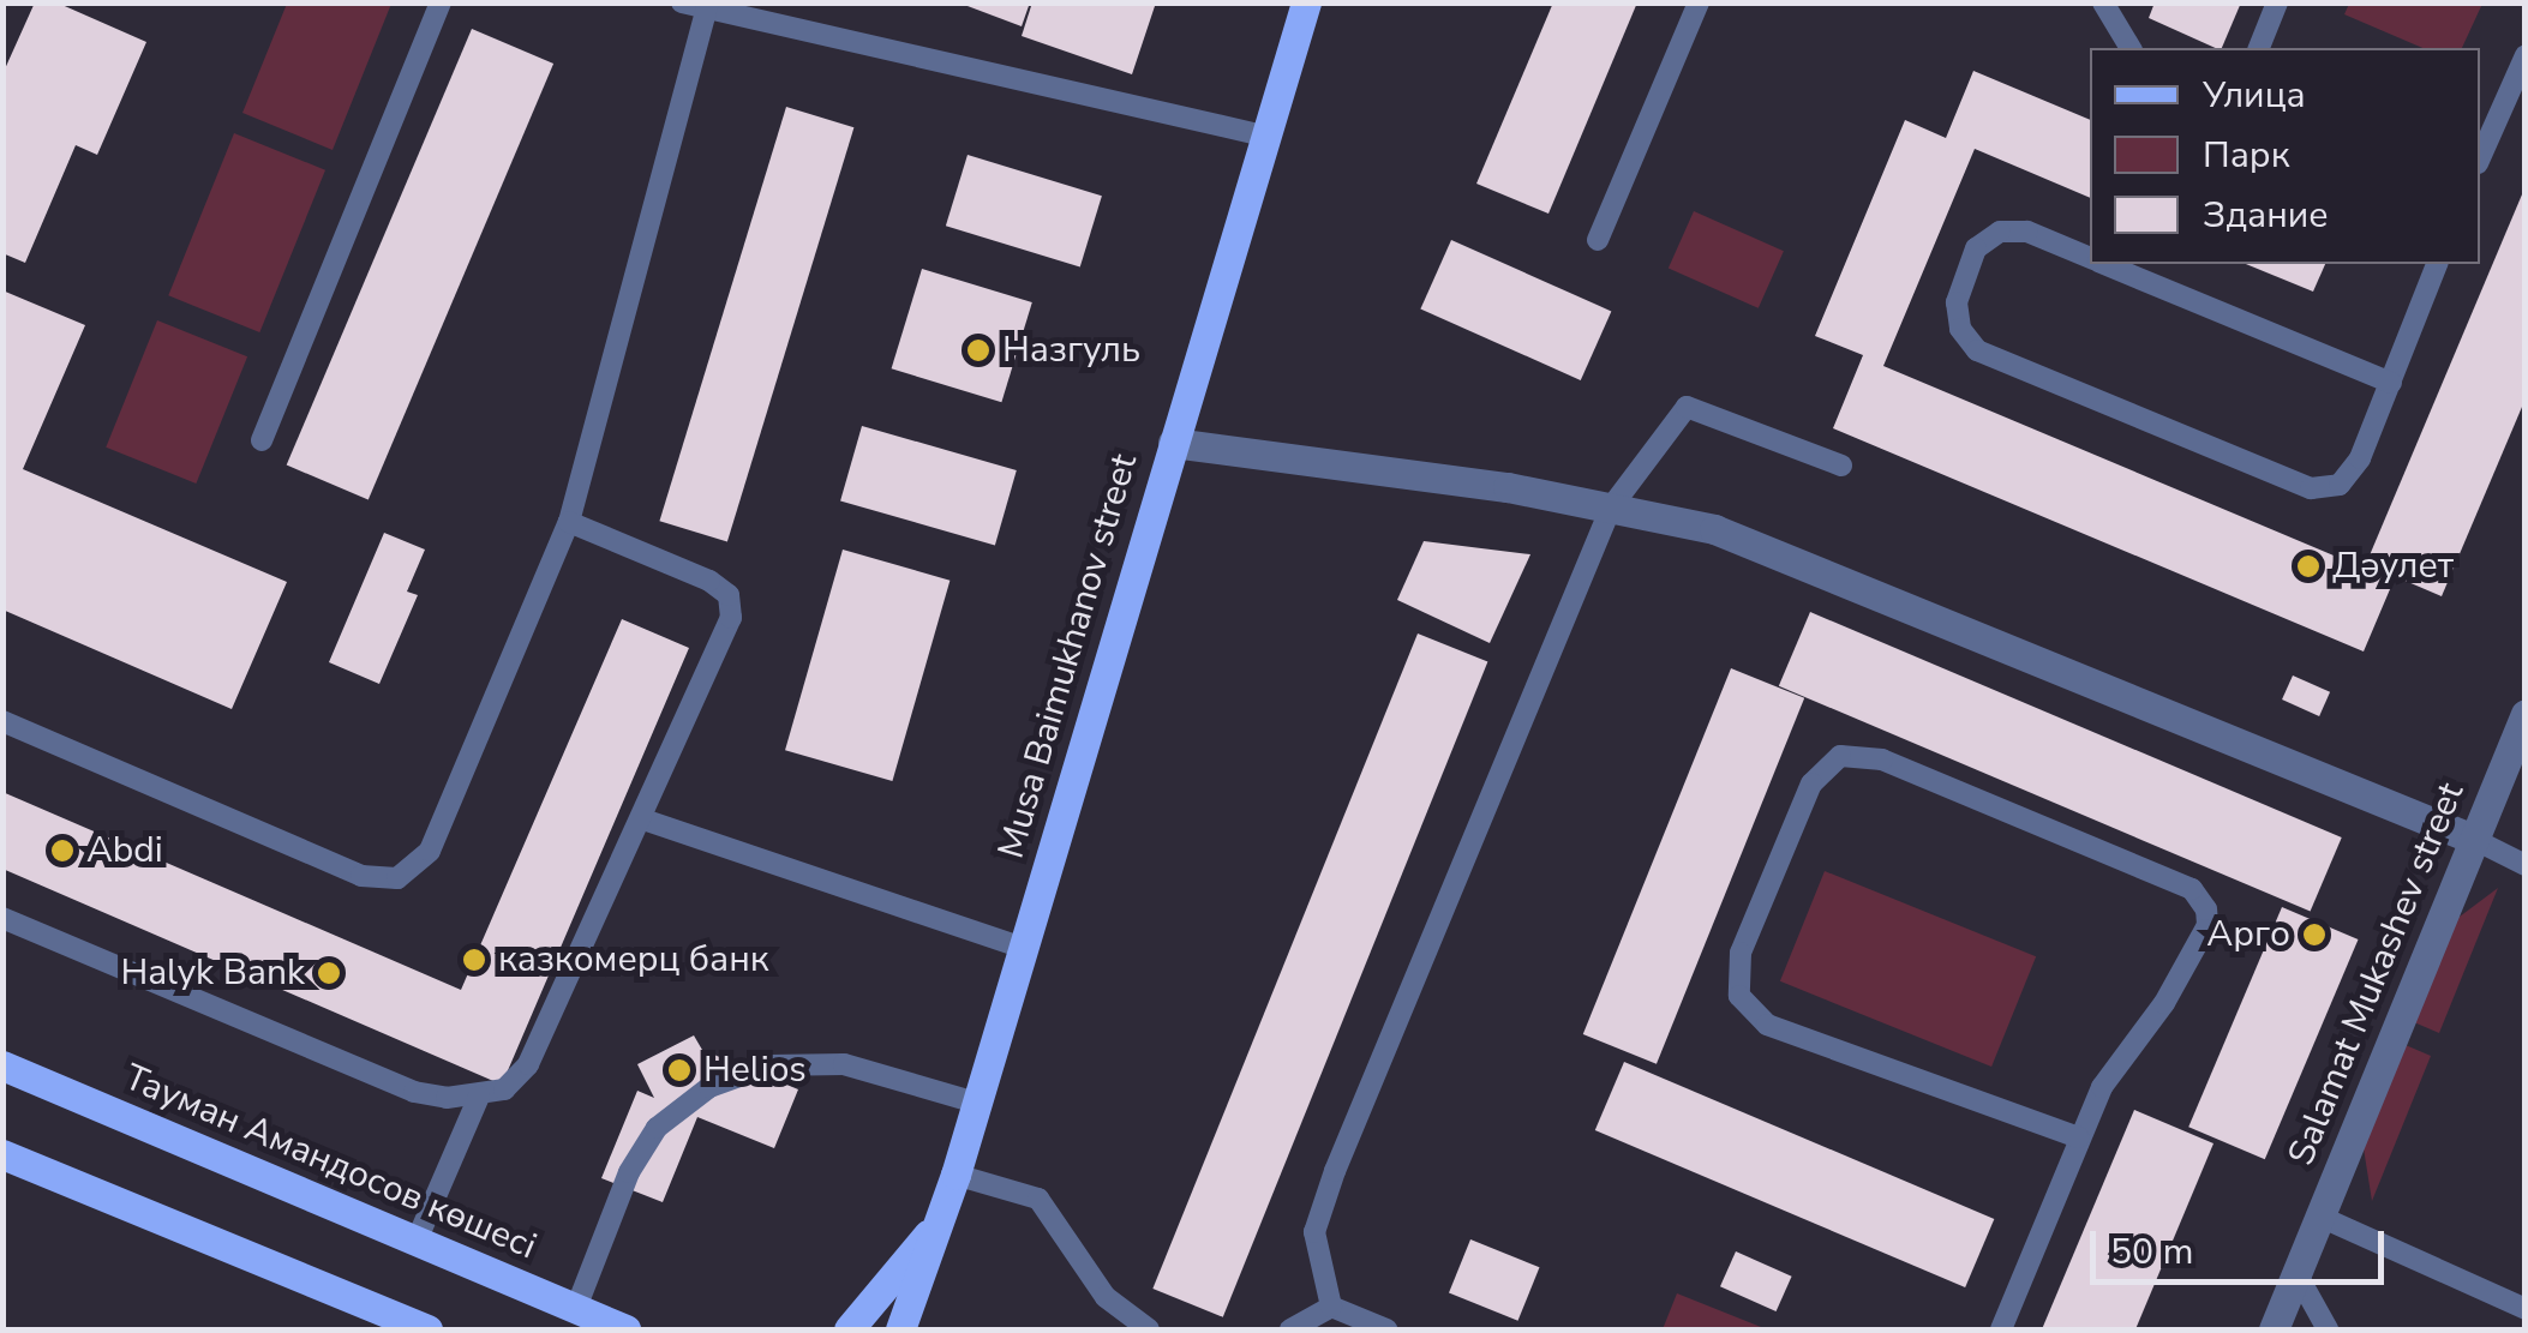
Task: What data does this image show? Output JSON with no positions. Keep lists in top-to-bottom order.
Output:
{
  "streets": {
    "main road": ["Musa Baimukhanov street", "Тауман Амандосов көшесі"],
    "street": ["Salamat Mukashev street"]
  },
  "places": [
    "Назгуль",
    "Дәулет",
    "Abdi",
    "Арго",
    "казкомерц банк",
    "Halyk Bank",
    "Helios"
  ],
  "legend": ["Улица", "Парк", "Здание"],
  "scale_bar": "50 m"
}
